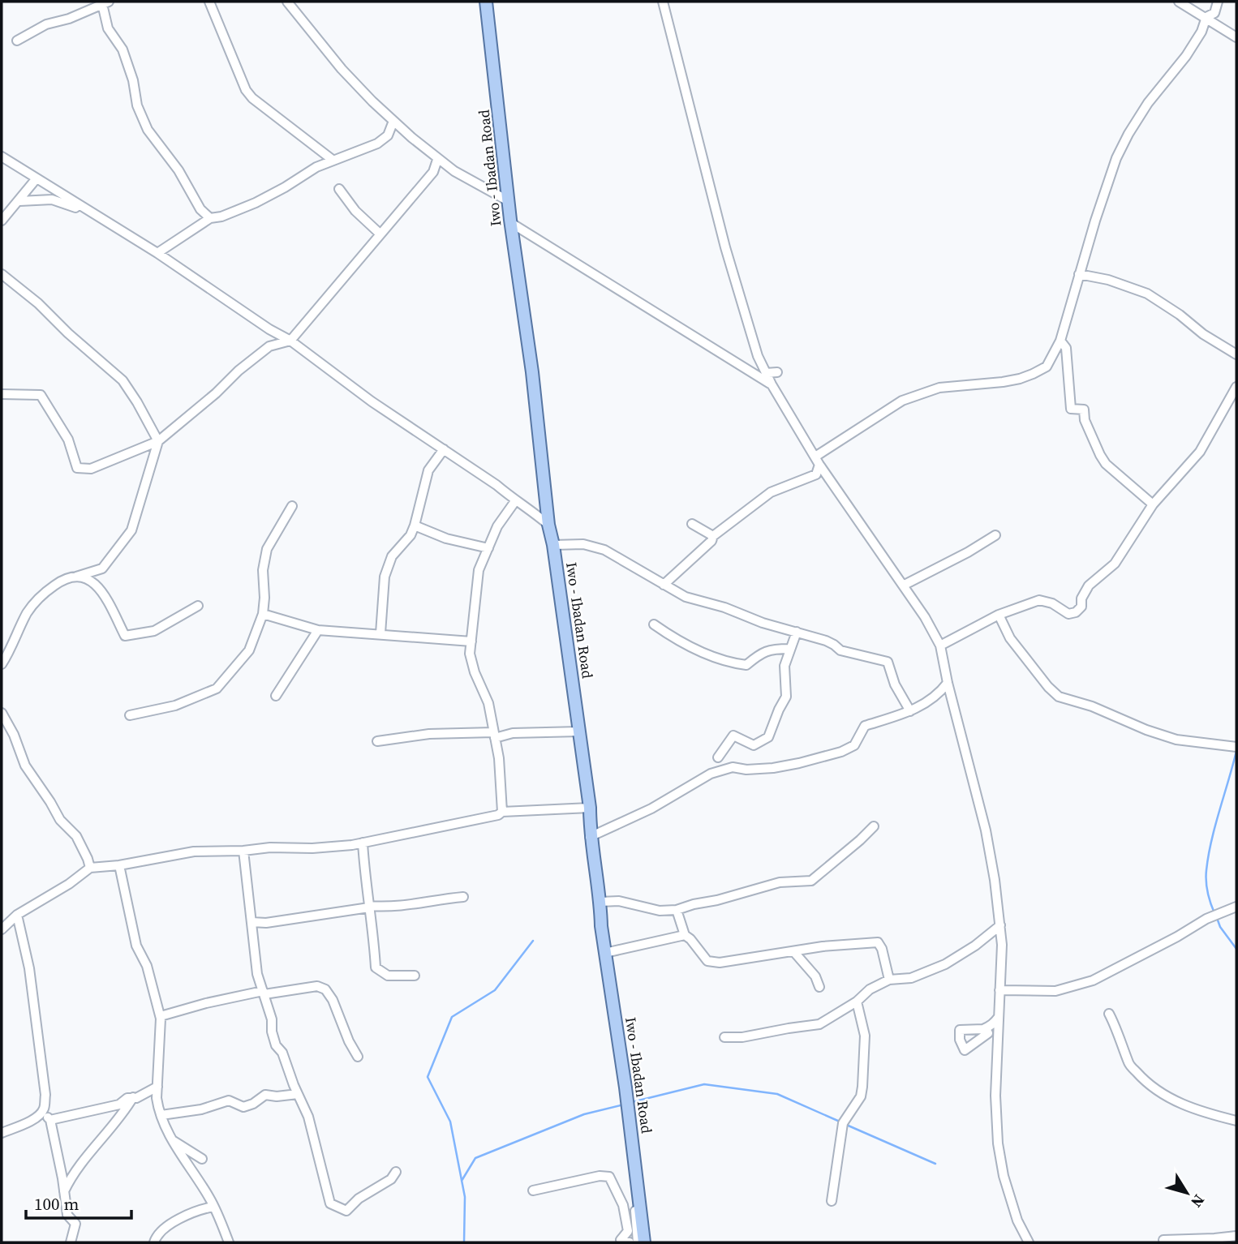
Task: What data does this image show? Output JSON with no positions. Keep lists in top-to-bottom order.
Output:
{
  "streets": {
    "main road": ["Iwo - Ibadan Road"]
  },
  "scale_bar": "100 m",
  "north": "bottom right"
}
